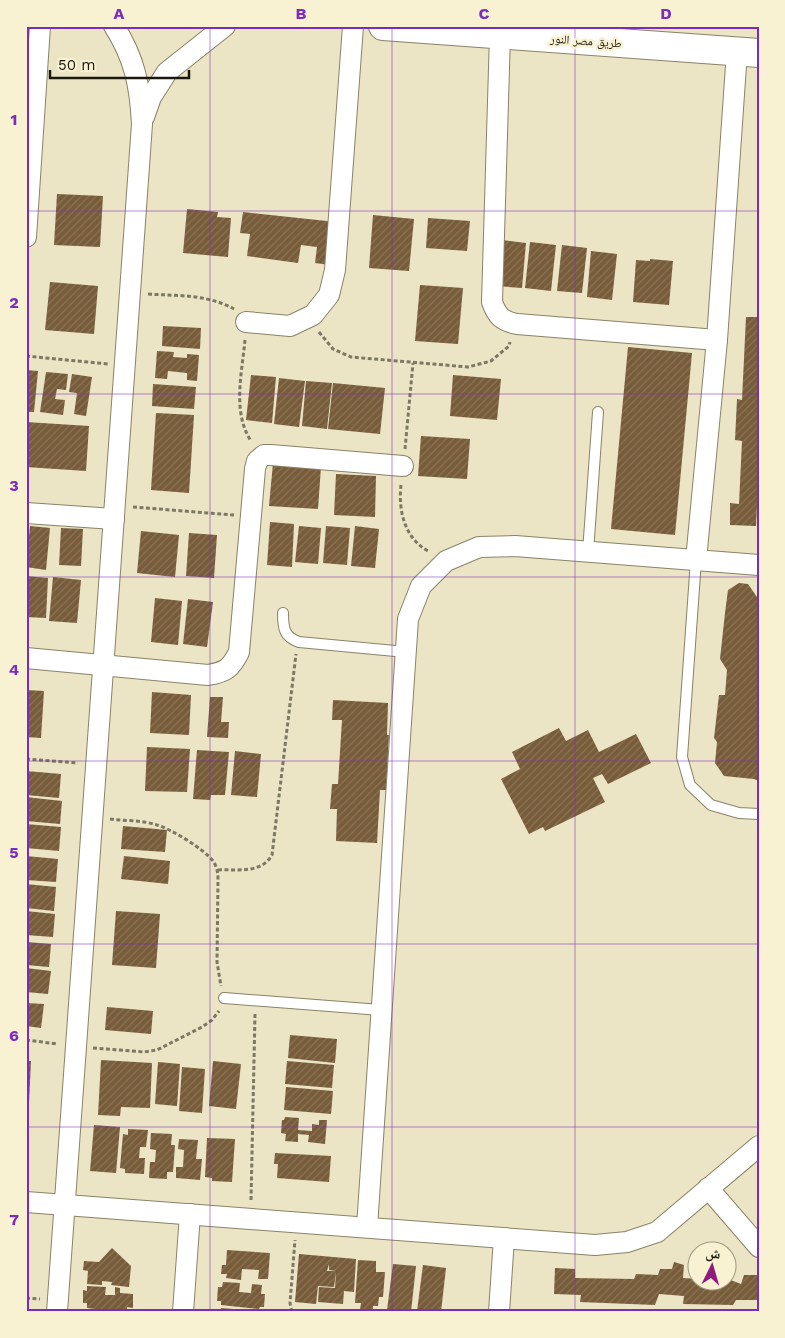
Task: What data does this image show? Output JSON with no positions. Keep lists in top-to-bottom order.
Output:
{
  "streets": {
    "street": ["طريق مصر النور"]
  },
  "scale_bar": "50 m",
  "north": "top",
  "grid": {
    "columns": [
      "A",
      "B",
      "C",
      "D"
    ],
    "rows": [
      "1",
      "2",
      "3",
      "4",
      "5",
      "6",
      "7"
    ]
  }
}
